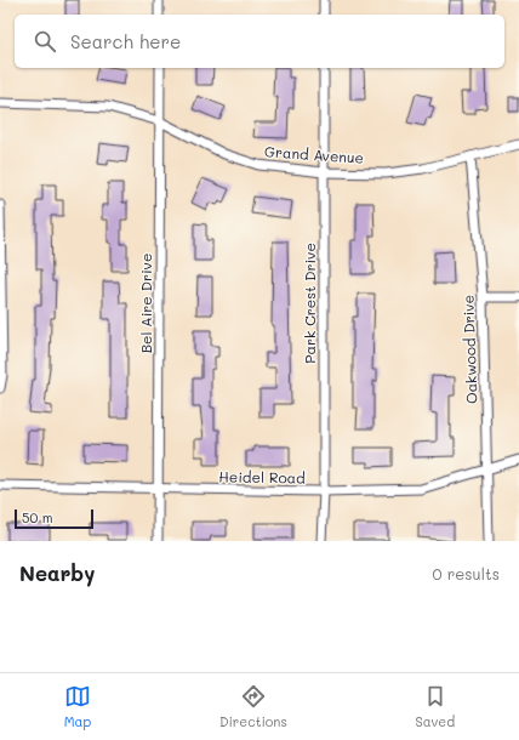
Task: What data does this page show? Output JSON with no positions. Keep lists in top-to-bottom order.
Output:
{
  "streets": {
    "street": [
      "Grand Avenue",
      "Bel Aire Drive",
      "Park Crest Drive",
      "Oakwood Drive",
      "Heidel Road"
    ]
  },
  "crossings": [
    ["Grand Avenue", "Bel Aire Drive"],
    ["Grand Avenue", "Park Crest Drive"],
    ["Grand Avenue", "Oakwood Drive"],
    ["Bel Aire Drive", "Heidel Road"],
    ["Park Crest Drive", "Heidel Road"],
    ["Oakwood Drive", "Heidel Road"]
  ],
  "scale_bar": "50 m",
  "page": {
    "search": "Search here",
    "scale": "50 m",
    "heading": ["Nearby", "0 results"],
    "nav": ["Map", "Directions", "Saved"]
  }
}
